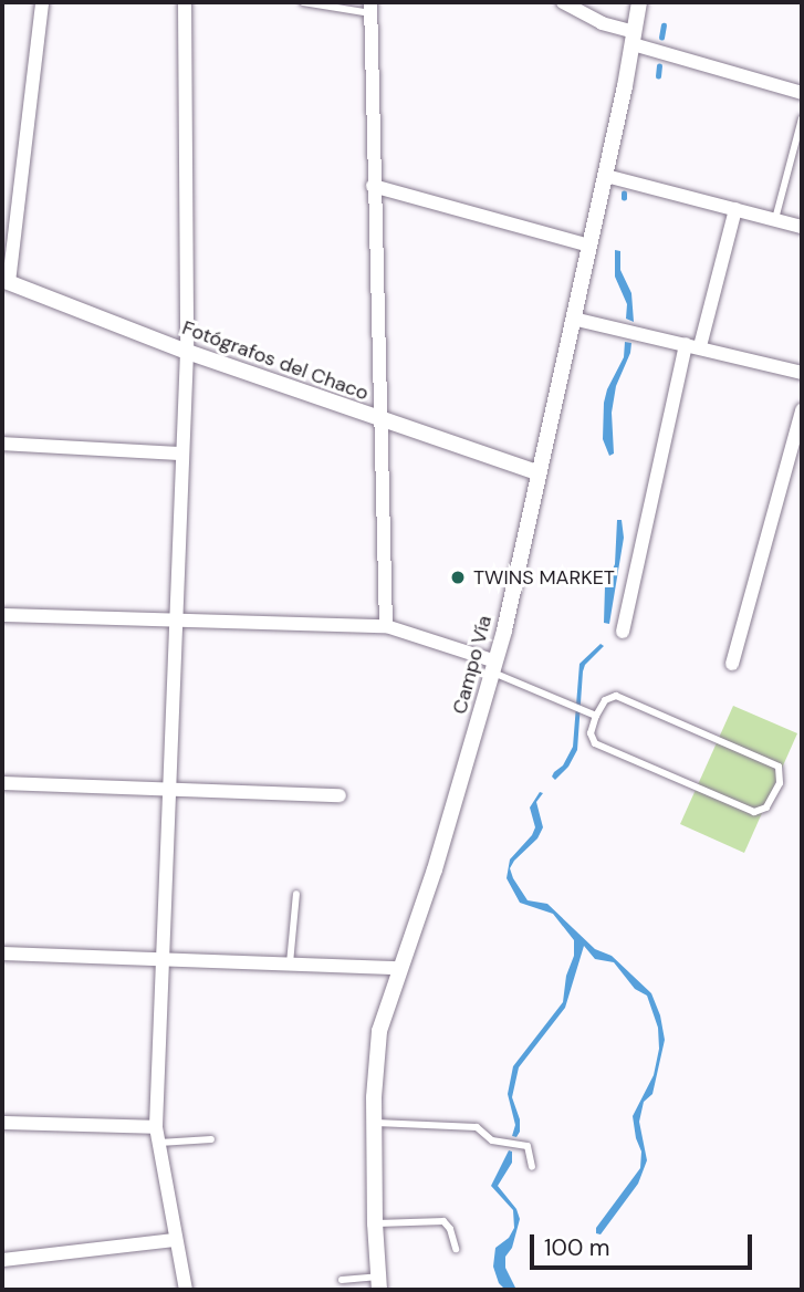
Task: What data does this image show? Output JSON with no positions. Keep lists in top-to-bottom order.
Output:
{
  "streets": {
    "street": ["Fotógrafos del Chaco", "Campo Vía"]
  },
  "crossings": [
    ["Fotógrafos del Chaco", "Campo Vía"]
  ],
  "places": ["TWINS MARKET"],
  "scale_bar": "100 m"
}
